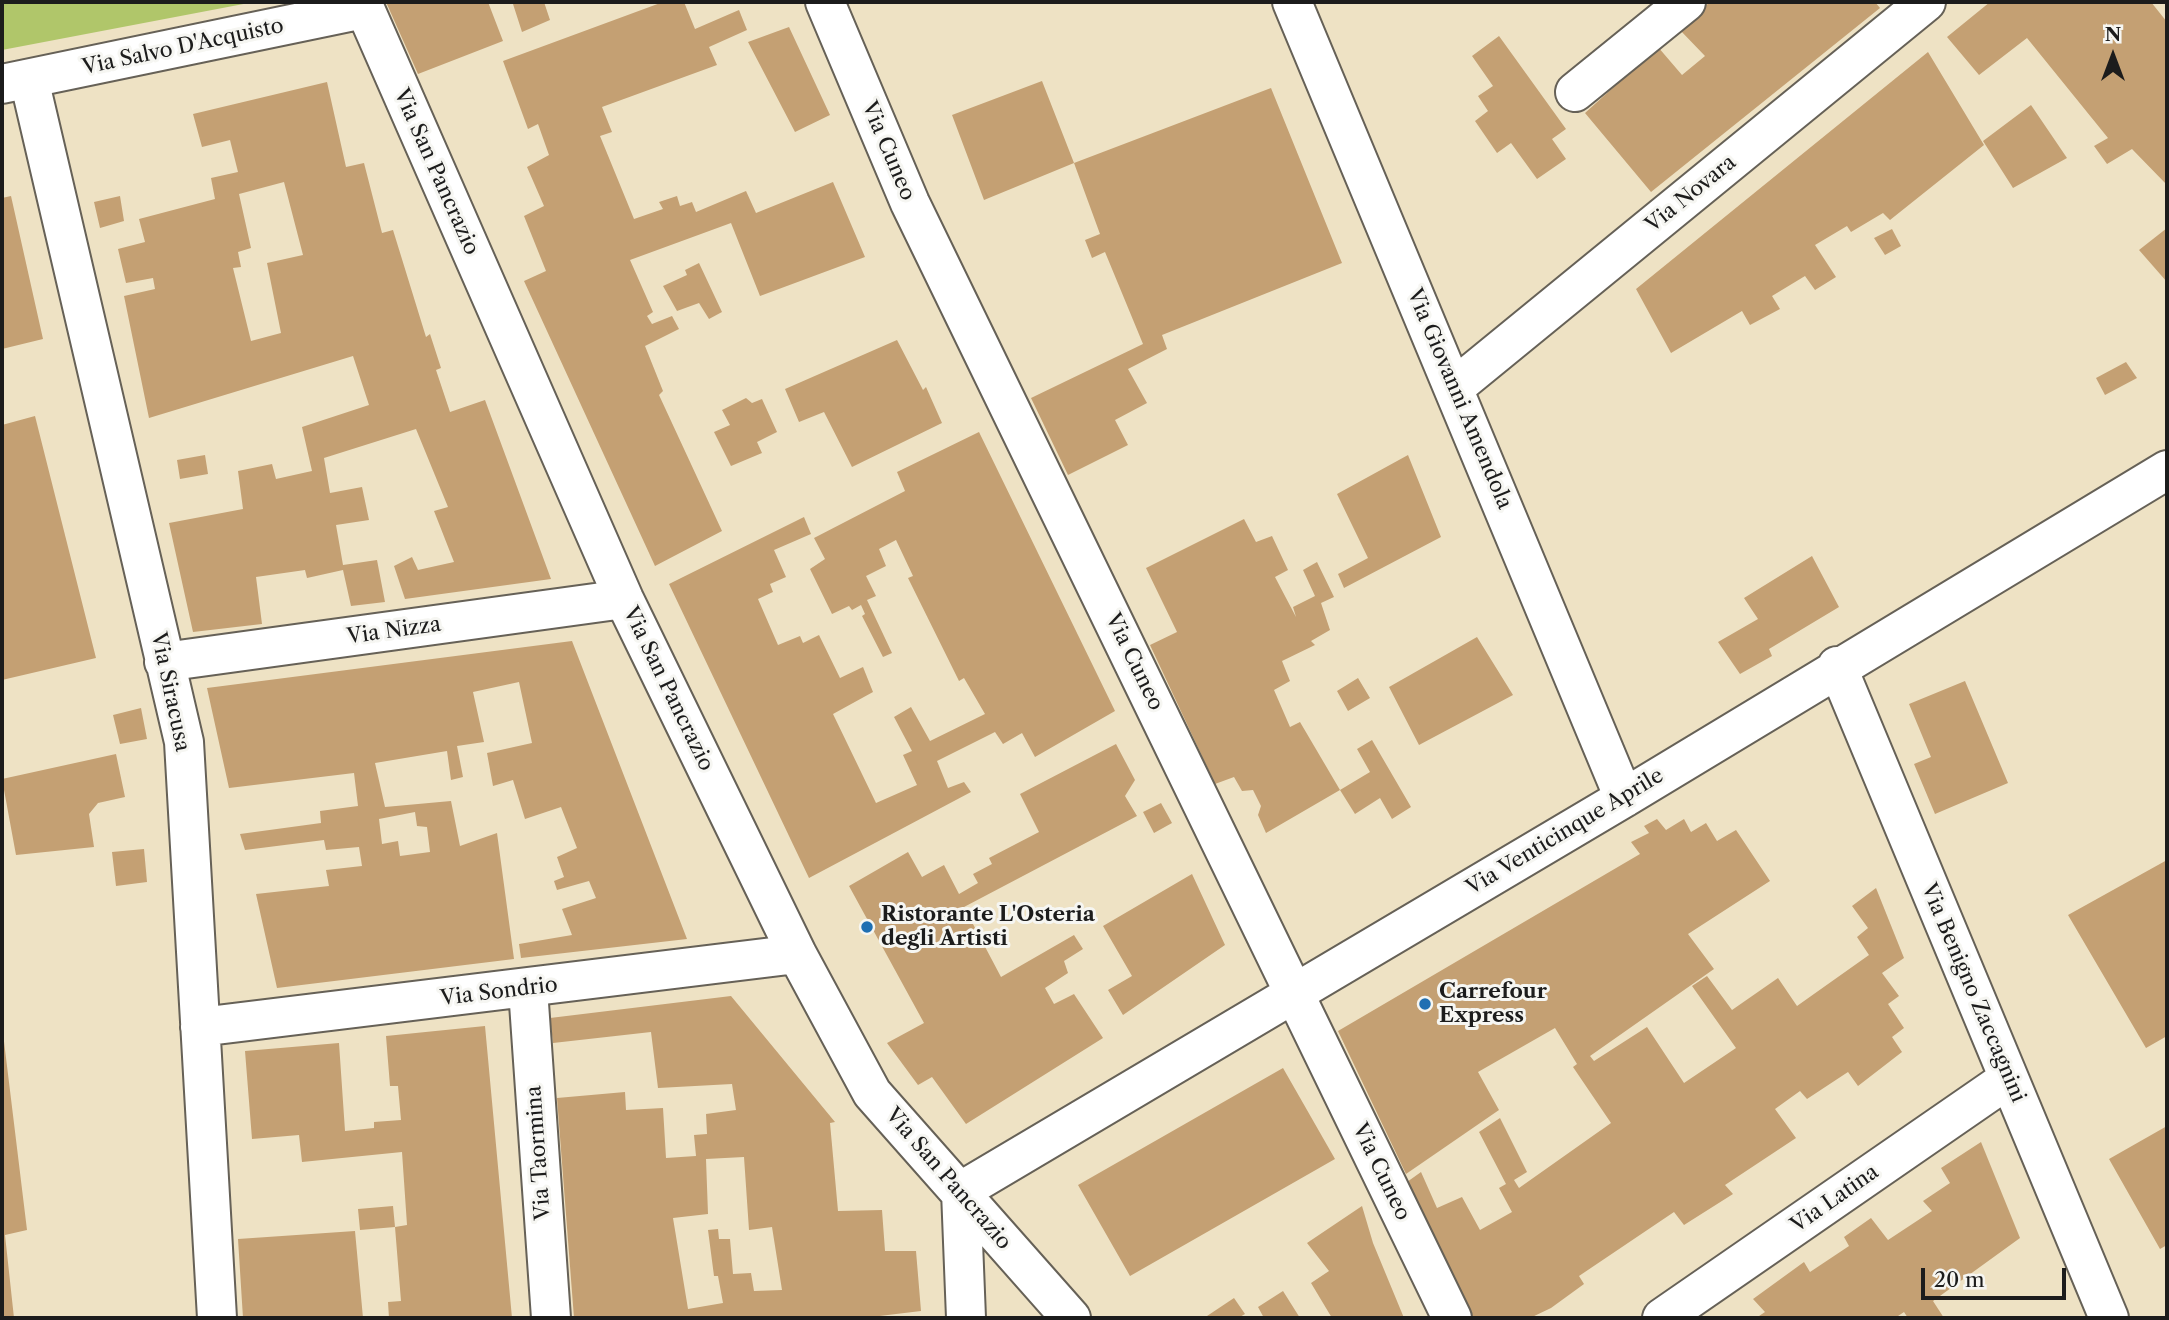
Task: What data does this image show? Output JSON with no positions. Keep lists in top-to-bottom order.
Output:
{
  "streets": {
    "street": [
      "Via Salvo D'Acquisto",
      "Via Cuneo",
      "Via San Pancrazio",
      "Via Novara",
      "Via Giovanni Amendola",
      "Via Nizza",
      "Via Siracusa",
      "Via Venticinque Aprile",
      "Via Sondrio",
      "Via Benigno Zaccagnini",
      "Via Taormina",
      "Via Latina"
    ]
  },
  "crossings": [
    ["Via Salvo D'Acquisto", "Via San Pancrazio"],
    ["Via Salvo D'Acquisto", "Via Siracusa"],
    ["Via Cuneo", "Via Venticinque Aprile"],
    ["Via San Pancrazio", "Via Nizza"],
    ["Via San Pancrazio", "Via Venticinque Aprile"],
    ["Via San Pancrazio", "Via Sondrio"],
    ["Via Novara", "Via Giovanni Amendola"],
    ["Via Giovanni Amendola", "Via Venticinque Aprile"],
    ["Via Nizza", "Via Siracusa"],
    ["Via Siracusa", "Via Sondrio"],
    ["Via Venticinque Aprile", "Via Benigno Zaccagnini"],
    ["Via Sondrio", "Via Taormina"],
    ["Via Benigno Zaccagnini", "Via Latina"]
  ],
  "places": ["Ristorante L'Osteria degli Artisti", "Carrefour Express"],
  "scale_bar": "20 m",
  "north": "top"
}
